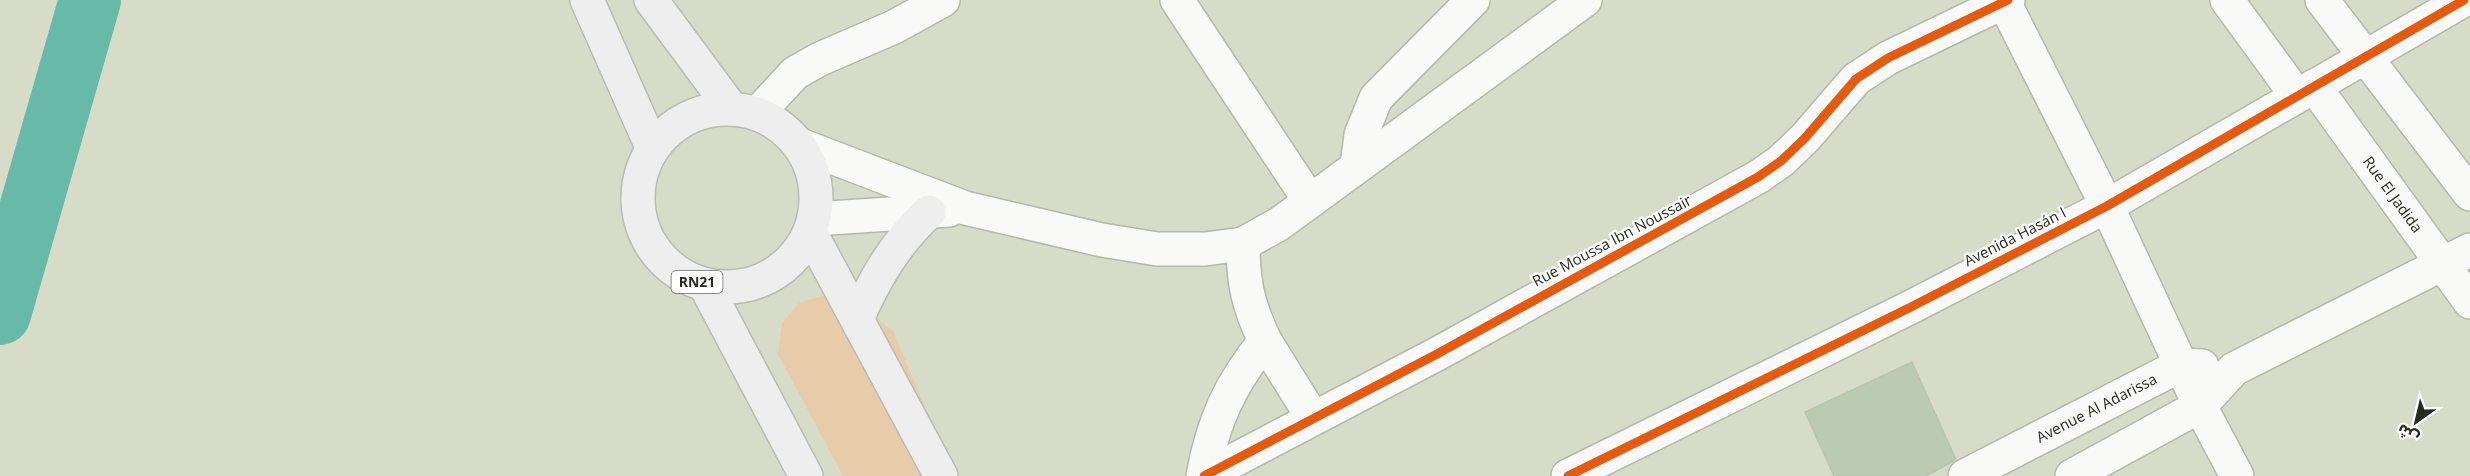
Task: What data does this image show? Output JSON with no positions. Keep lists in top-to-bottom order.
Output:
{
  "streets": {
    "main road": ["RN21"],
    "street": [
      "Rue El Jadida",
      "Avenida Hasán I",
      "Rue Moussa Ibn Noussair",
      "Avenue Al Adarissa"
    ]
  },
  "crossings": [
    ["Rue El Jadida", "Avenida Hasán I"]
  ],
  "north": "bottom left"
}
